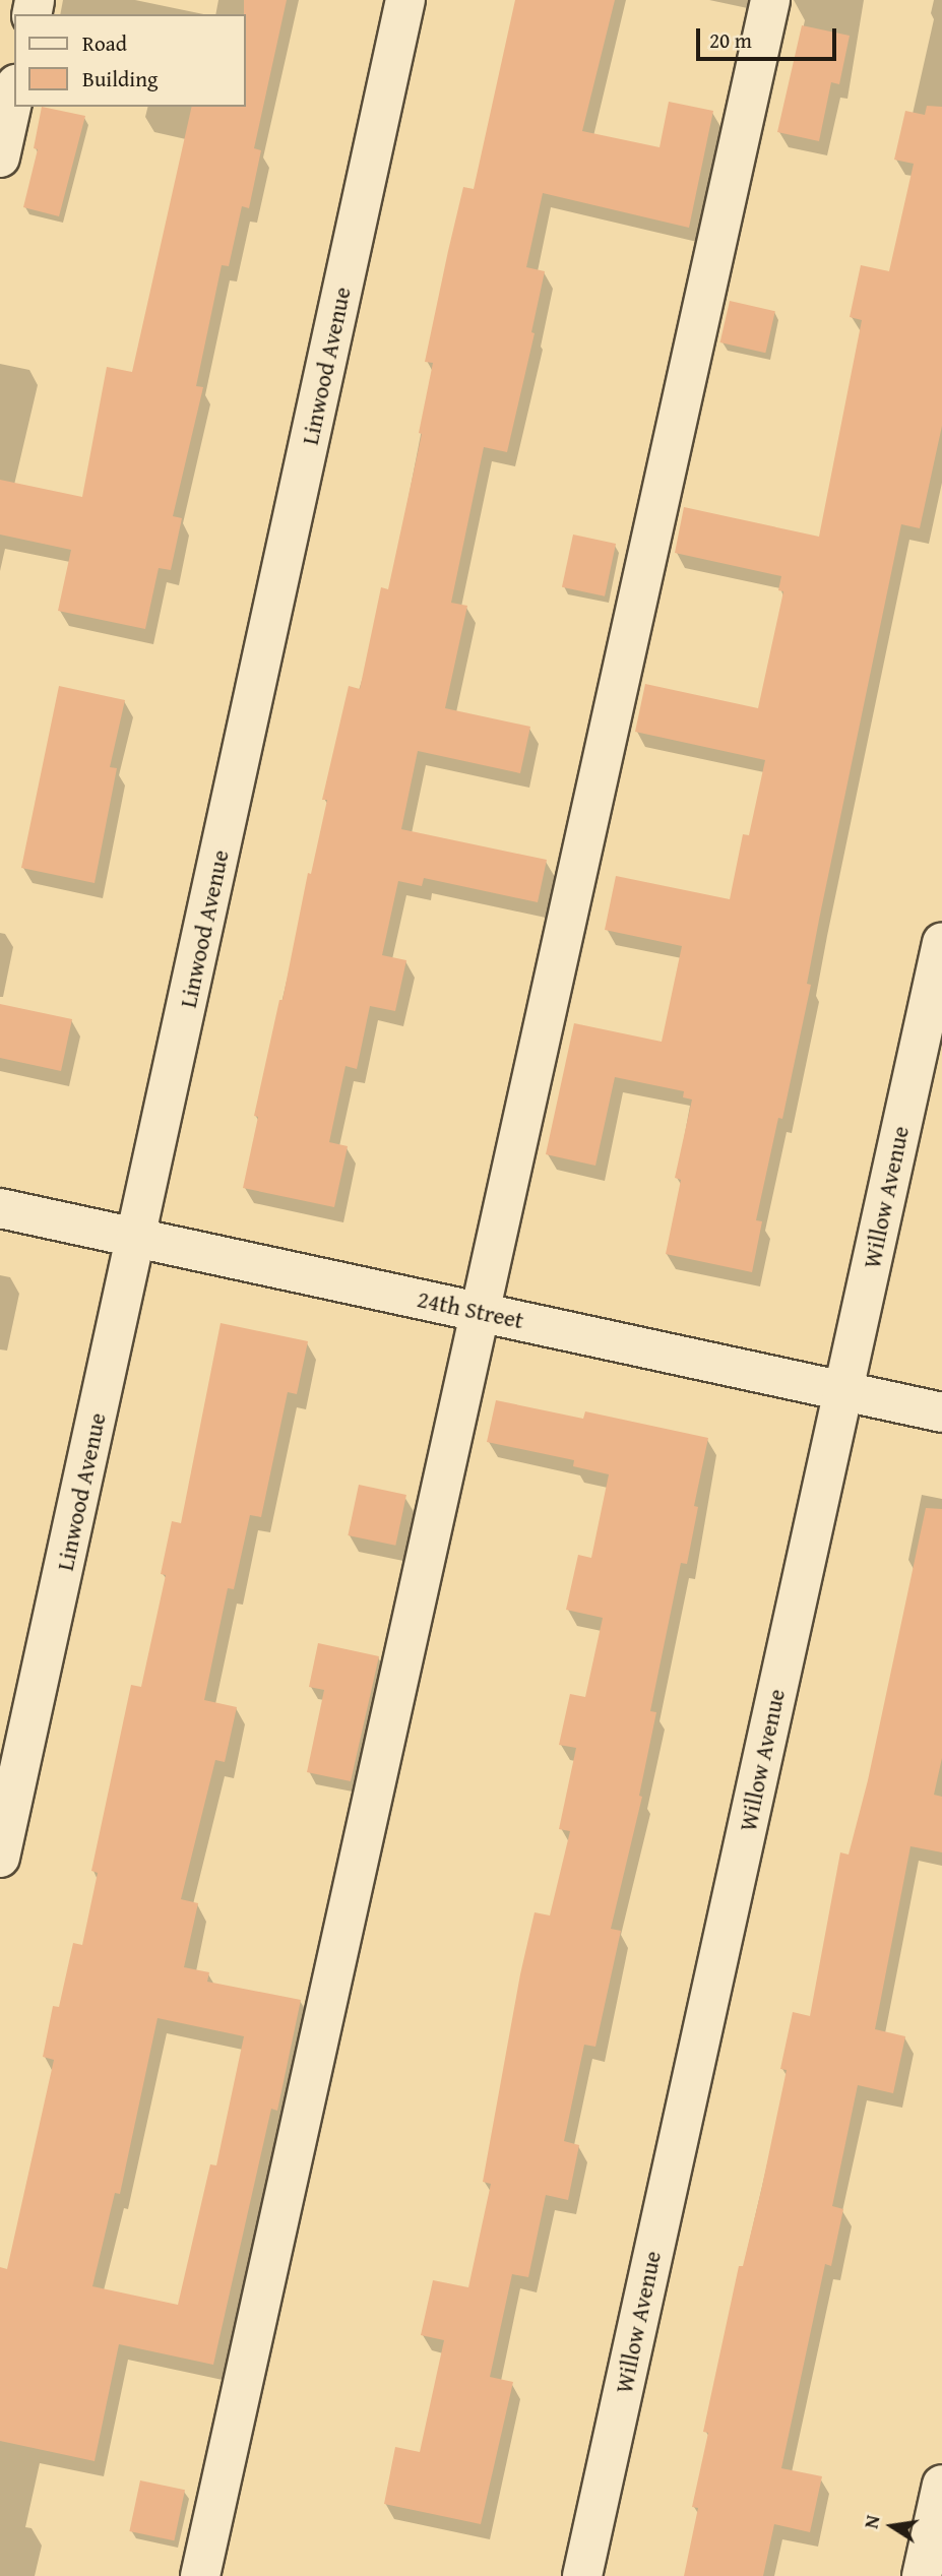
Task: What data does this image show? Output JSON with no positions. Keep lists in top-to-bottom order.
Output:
{
  "streets": {
    "street": ["Linwood Avenue", "Willow Avenue", "24th Street"]
  },
  "crossings": [
    ["Linwood Avenue", "24th Street"],
    ["Willow Avenue", "24th Street"]
  ],
  "legend": ["Road", "Building"],
  "scale_bar": "20 m",
  "north": "left"
}
